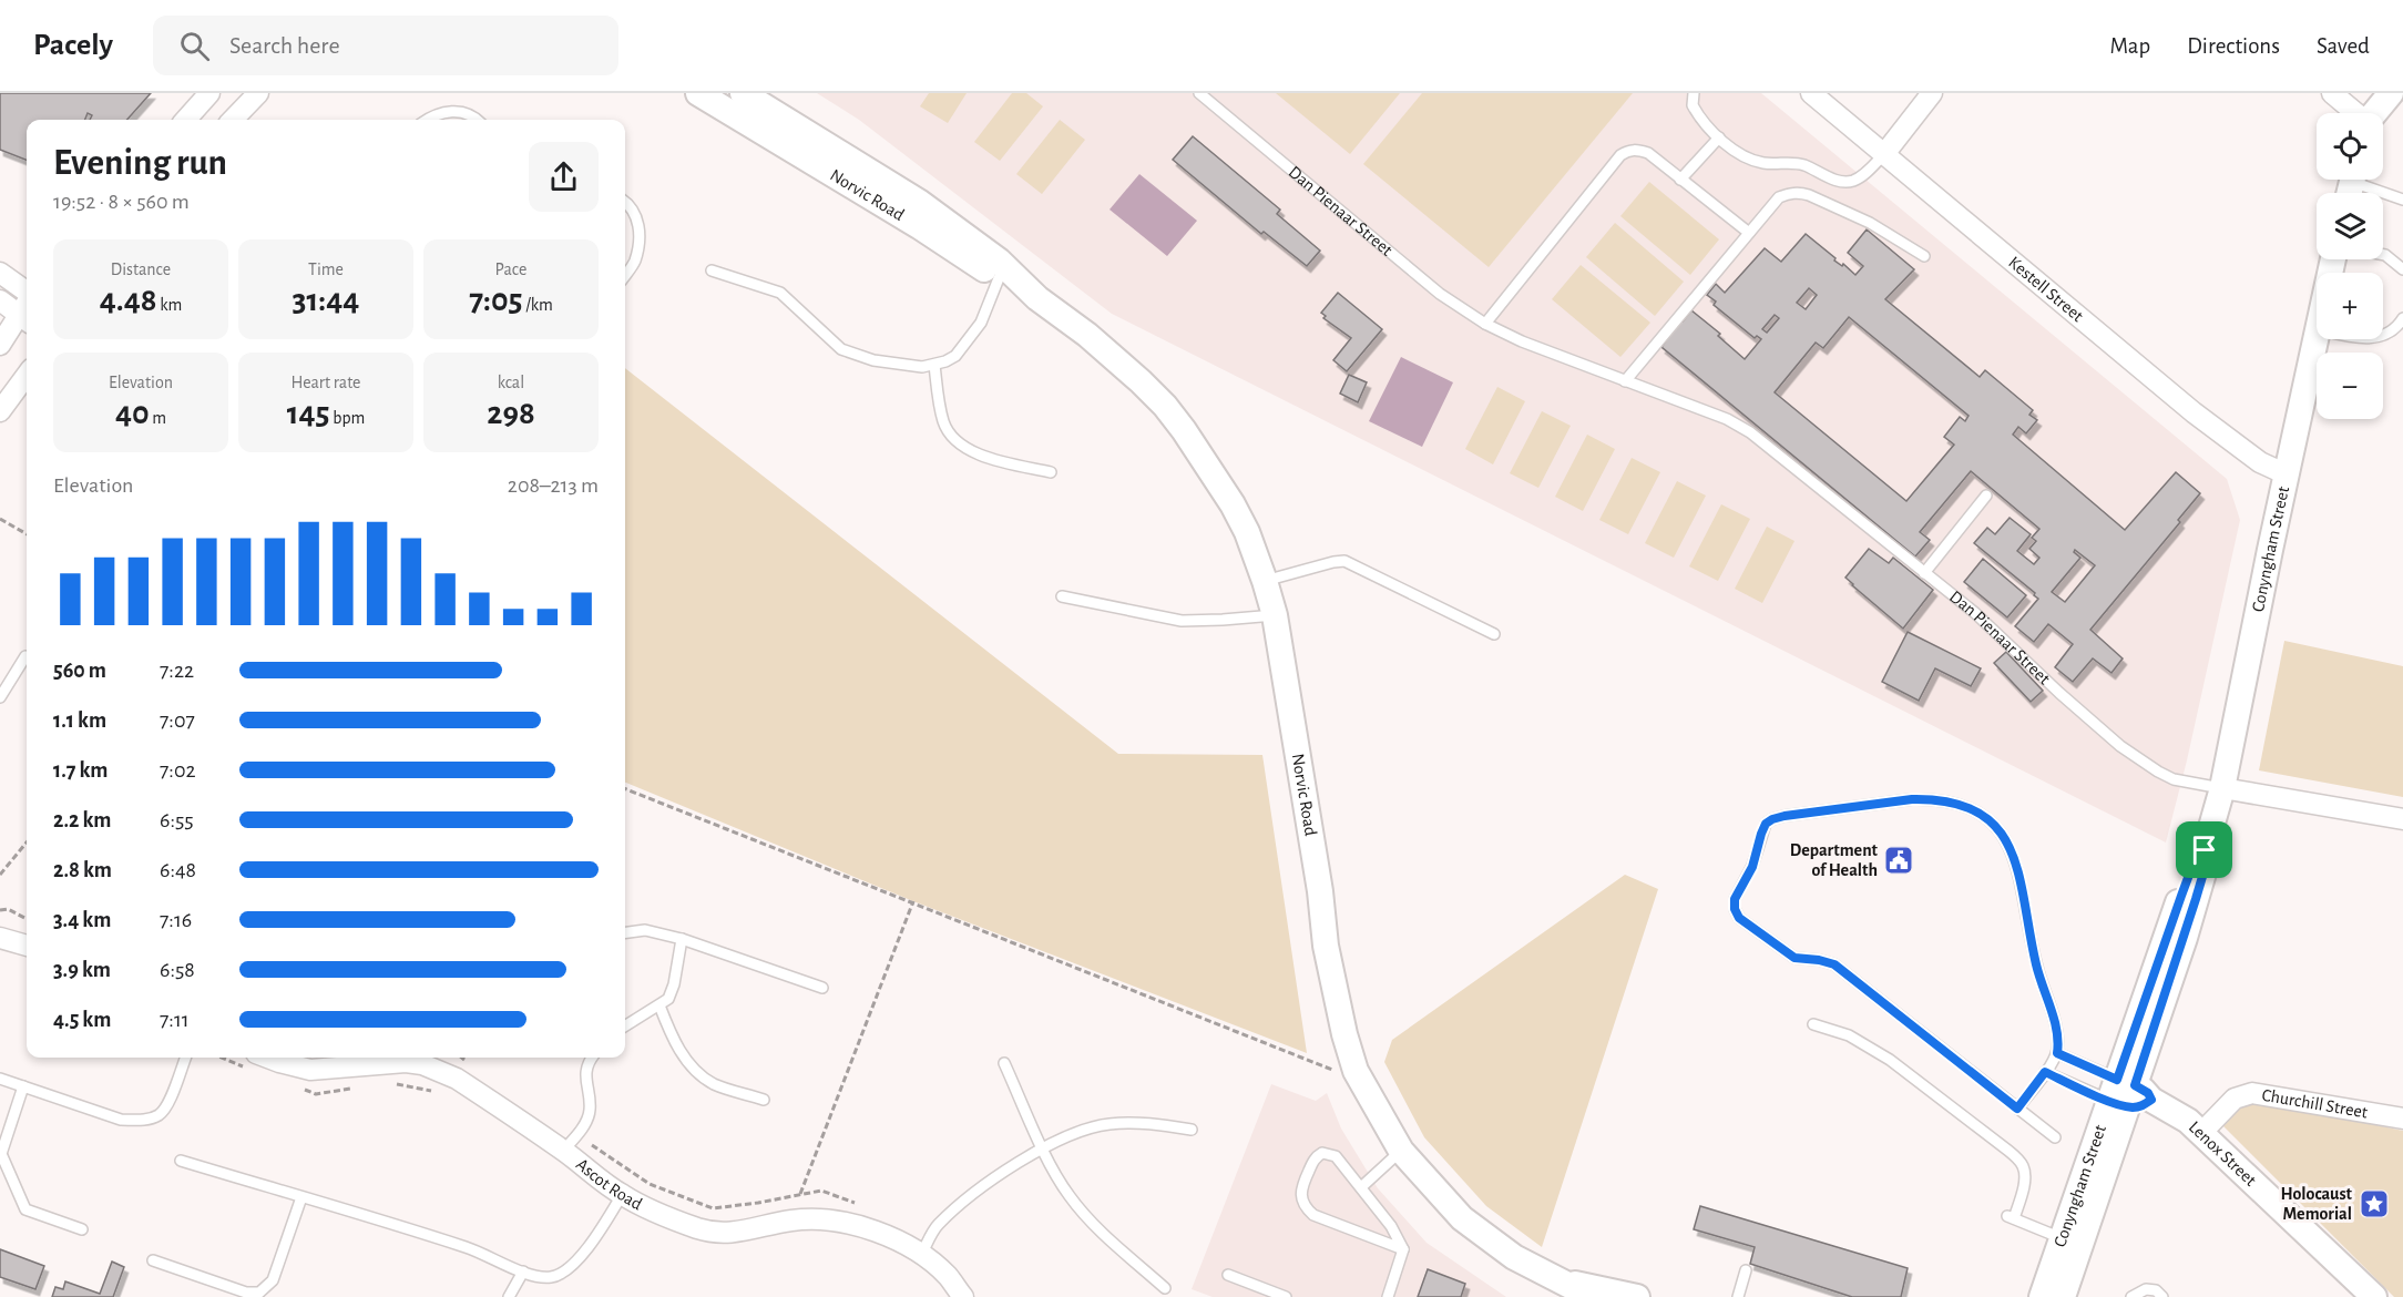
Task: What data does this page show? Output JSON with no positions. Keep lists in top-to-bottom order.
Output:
{
  "streets": {
    "street": [
      "Norvic Road",
      "Dan Pienaar Street",
      "Kestell Street",
      "Conyngham Street",
      "Churchill Street",
      "Lenox Street",
      "Ascot Road"
    ]
  },
  "crossings": [
    ["Dan Pienaar Street", "Conyngham Street"],
    ["Kestell Street", "Conyngham Street"],
    ["Conyngham Street", "Lenox Street"],
    ["Churchill Street", "Lenox Street"]
  ],
  "places": {
    "public building": ["Department of Health"],
    "place": ["Holocaust Memorial"]
  },
  "page": {
    "header": "Pacely",
    "search": "Search here",
    "nav": ["Map", "Directions", "Saved"],
    "map_buttons": ["+", "−"],
    "heading": ["Evening run", "19:52 · 8 × 560 m"],
    "stats": [
      ["Distance", "4.48 km"],
      ["Time", "31:44"],
      ["Pace", "7:05 /km"],
      ["Elevation", "40 m"],
      ["Heart rate", "145 bpm"],
      ["kcal", "298"]
    ],
    "chart": ["Elevation", "208–213 m"],
    "list": [
      {
        "name": "560 m",
        "note": "7:22"
      },
      {
        "name": "1.1 km",
        "note": "7:07"
      },
      {
        "name": "1.7 km",
        "note": "7:02"
      },
      {
        "name": "2.2 km",
        "note": "6:55"
      },
      {
        "name": "2.8 km",
        "note": "6:48"
      },
      {
        "name": "3.4 km",
        "note": "7:16"
      },
      {
        "name": "3.9 km",
        "note": "6:58"
      },
      {
        "name": "4.5 km",
        "note": "7:11"
      }
    ]
  }
}
